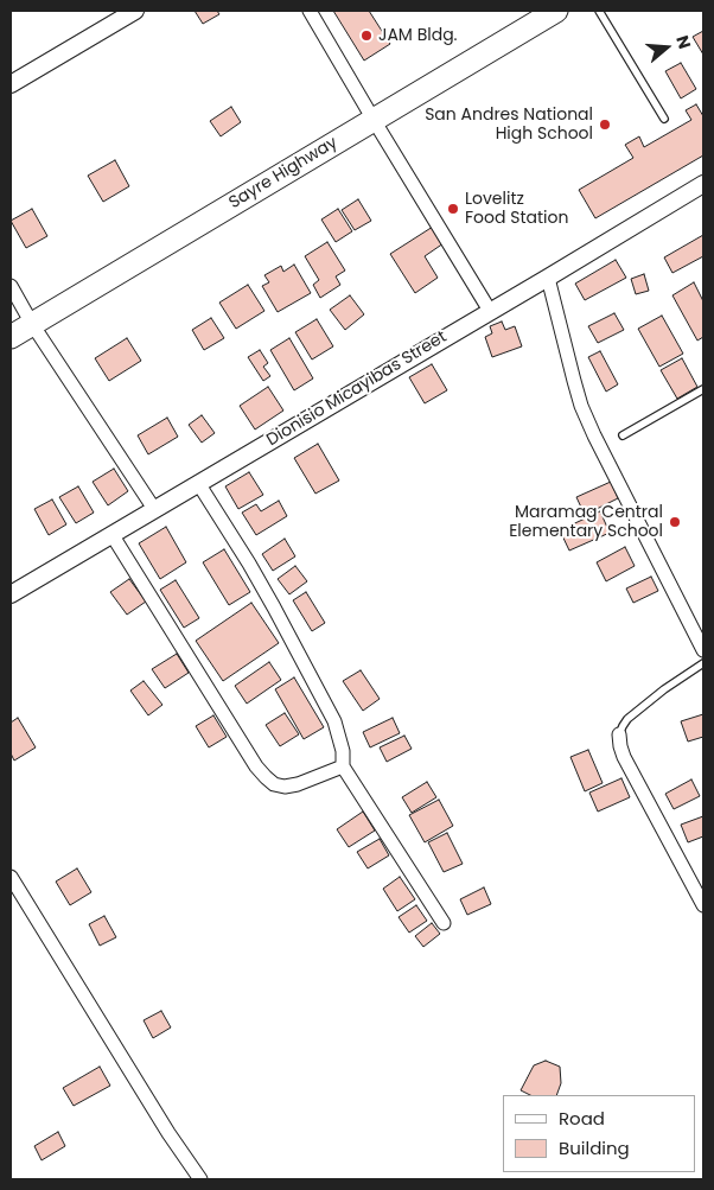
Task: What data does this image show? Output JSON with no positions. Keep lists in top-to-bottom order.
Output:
{
  "streets": {
    "highway": ["Sayre Highway"],
    "street": ["Dionisio Micayibas Street"]
  },
  "places": [
    "JAM Bldg.",
    "San Andres National High School",
    "Lovelitz Food Station",
    "Maramag Central Elementary School"
  ],
  "legend": ["Road", "Building"],
  "north": "right"
}
